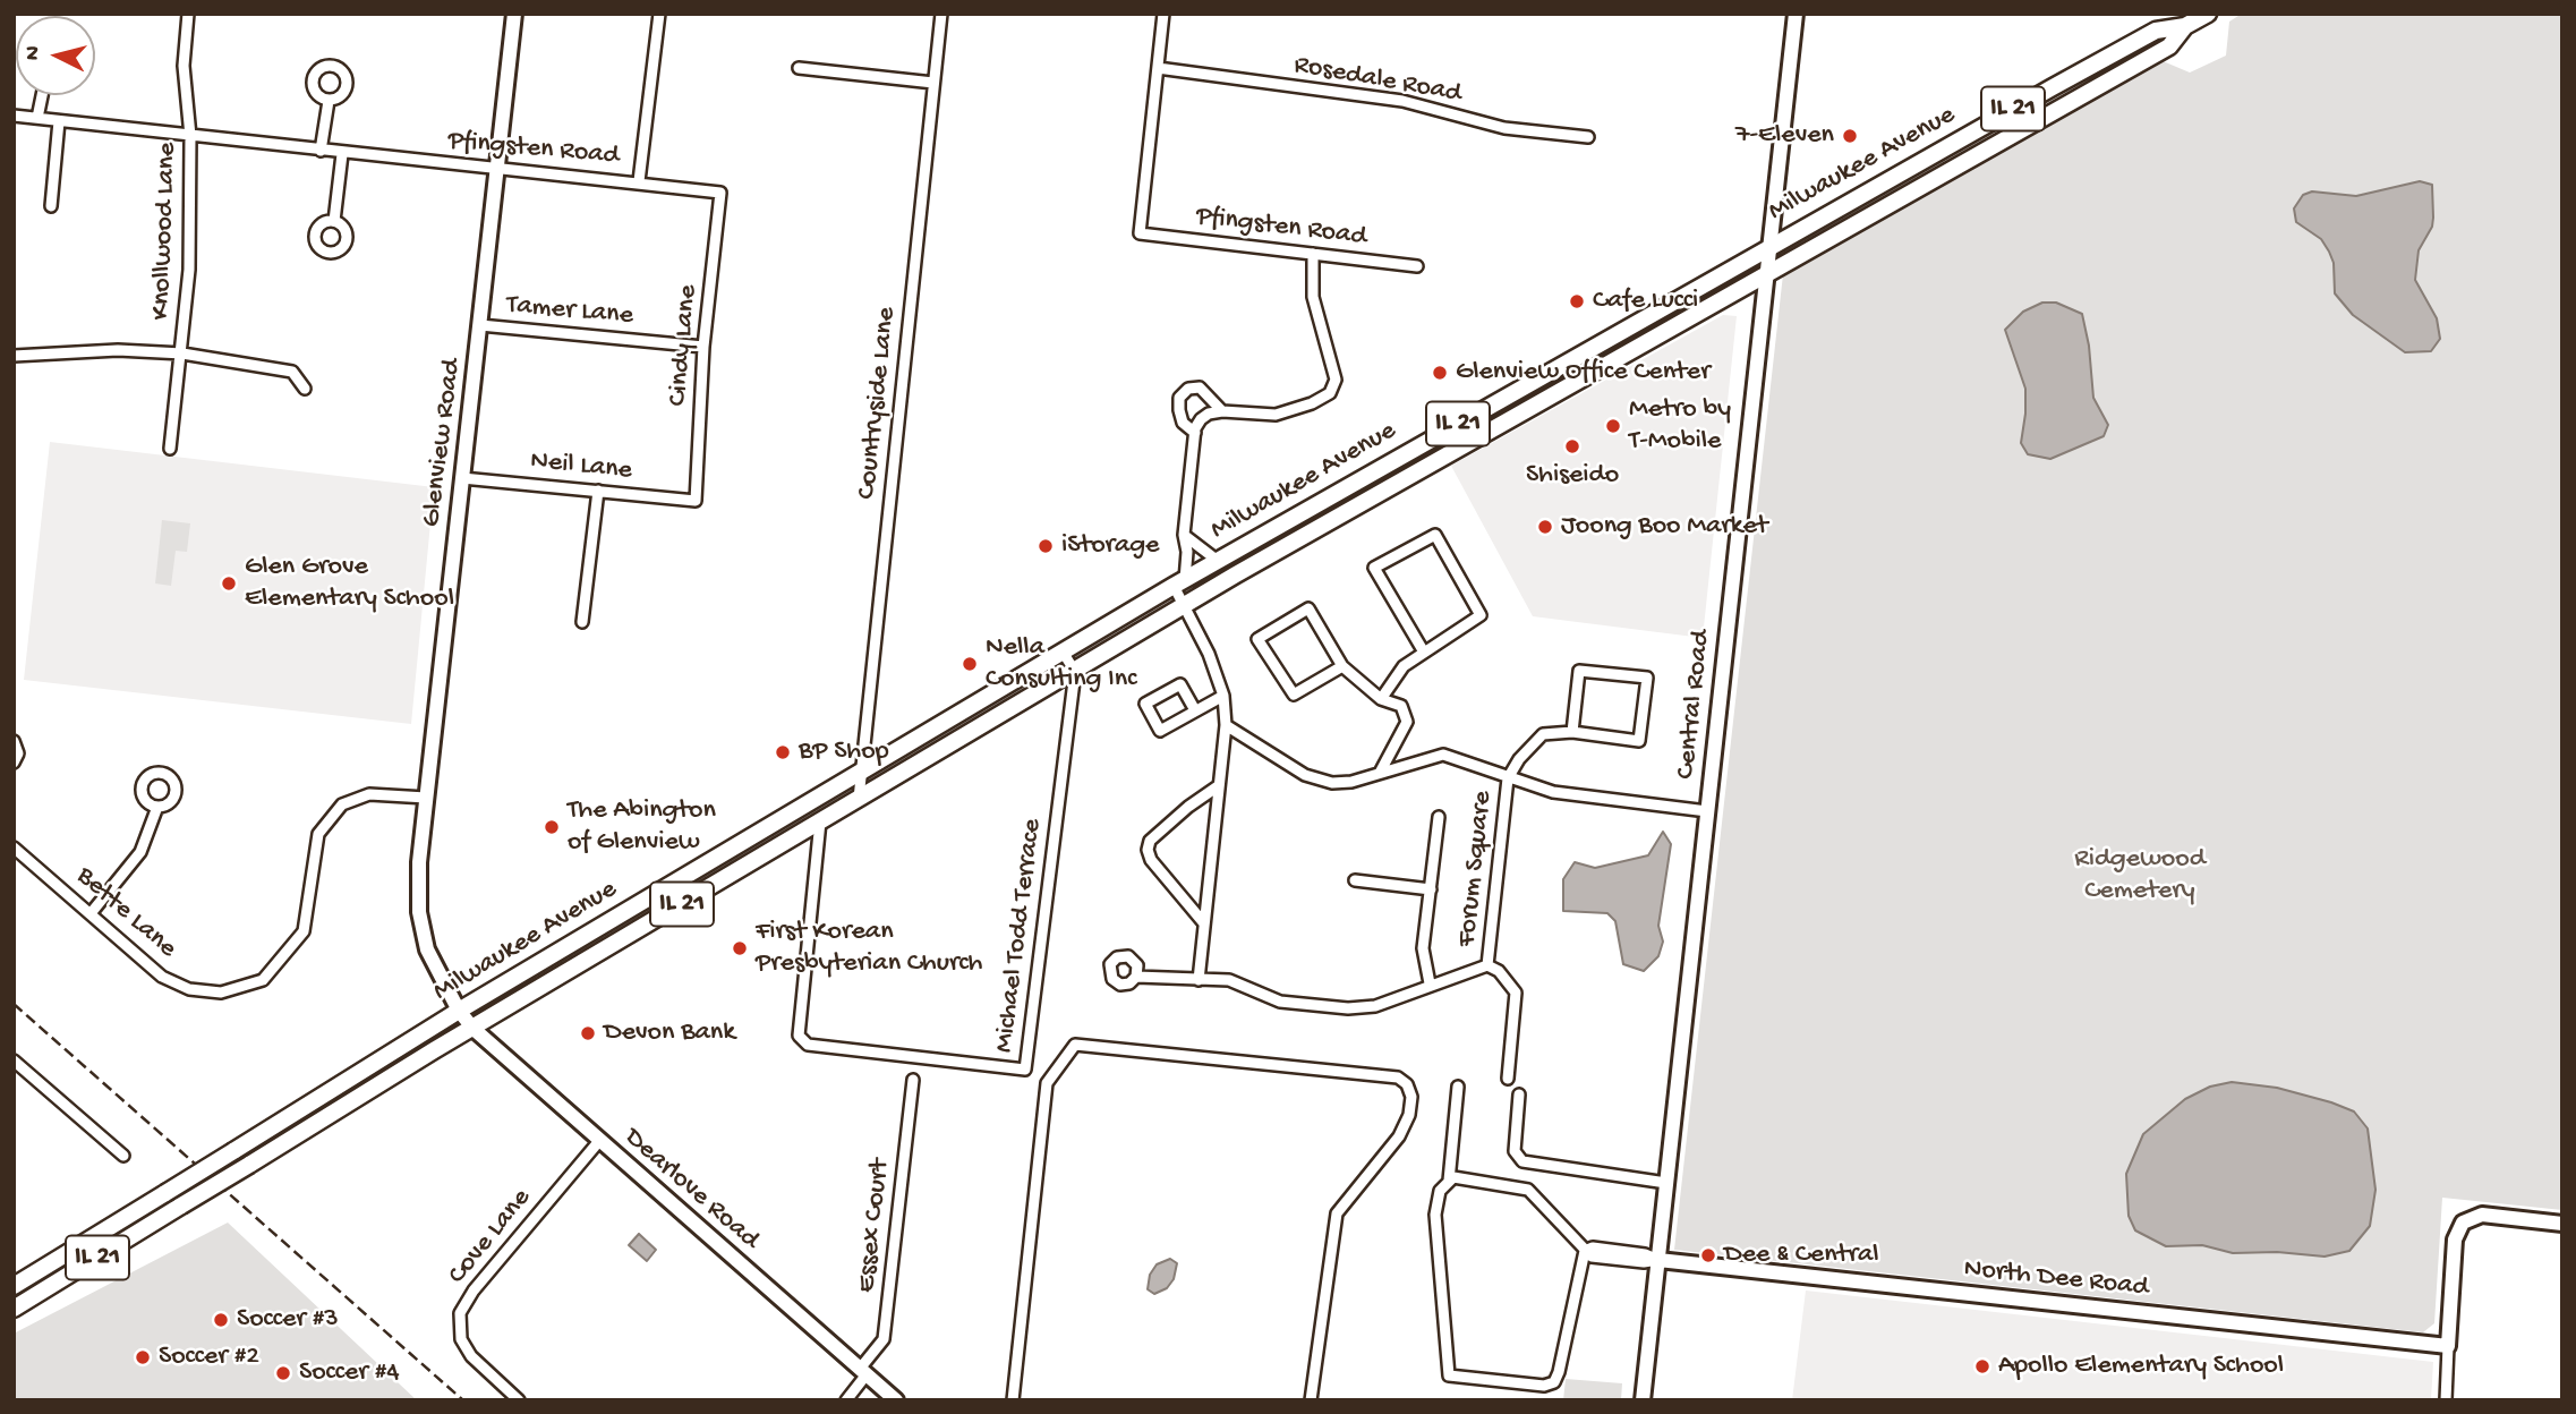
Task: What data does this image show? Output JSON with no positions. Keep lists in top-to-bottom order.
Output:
{
  "streets": {
    "main road": [
      "IL 21",
      "Milwaukee Avenue",
      "Glenview Road",
      "Central Road",
      "Dearlove Road",
      "North Dee Road"
    ],
    "street": [
      "Rosedale Road",
      "Pfingsten Road",
      "Knollwood Lane",
      "Tamer Lane",
      "Cindy Lane",
      "Countryside Lane",
      "Neil Lane",
      "Forum Square",
      "Bette Lane",
      "Michael Todd Terrace",
      "Essex Court",
      "Cove Lane"
    ]
  },
  "crossings": [
    ["Rosedale Road", "Pfingsten Road"],
    ["Pfingsten Road", "Knollwood Lane"],
    ["Pfingsten Road", "Cindy Lane"],
    ["Pfingsten Road", "Glenview Road"],
    ["Milwaukee Avenue", "Countryside Lane"],
    ["Milwaukee Avenue", "Glenview Road"],
    ["Milwaukee Avenue", "Central Road"],
    ["Milwaukee Avenue", "Michael Todd Terrace"],
    ["Milwaukee Avenue", "Dearlove Road"],
    ["Tamer Lane", "Cindy Lane"],
    ["Tamer Lane", "Glenview Road"],
    ["Cindy Lane", "Neil Lane"],
    ["Glenview Road", "Neil Lane"],
    ["Glenview Road", "Bette Lane"],
    ["Glenview Road", "Dearlove Road"],
    ["Central Road", "North Dee Road"],
    ["Dearlove Road", "Essex Court"],
    ["Dearlove Road", "Cove Lane"]
  ],
  "parks": ["Ridgewood Cemetery"],
  "places": [
    "7-Eleven",
    "Cafe Lucci",
    "Glenview Office Center",
    "Metro by T-Mobile",
    "Shiseido",
    "Joong Boo Market",
    "iStorage",
    "Glen Grove Elementary School",
    "Nella Consulting Inc",
    "BP Shop",
    "The Abington of Glenview",
    "First Korean Presbyterian Church",
    "Devon Bank",
    "Dee & Central",
    "Soccer #3",
    "Soccer #2",
    "Apollo Elementary School",
    "Soccer #4"
  ],
  "north": "left"
}
